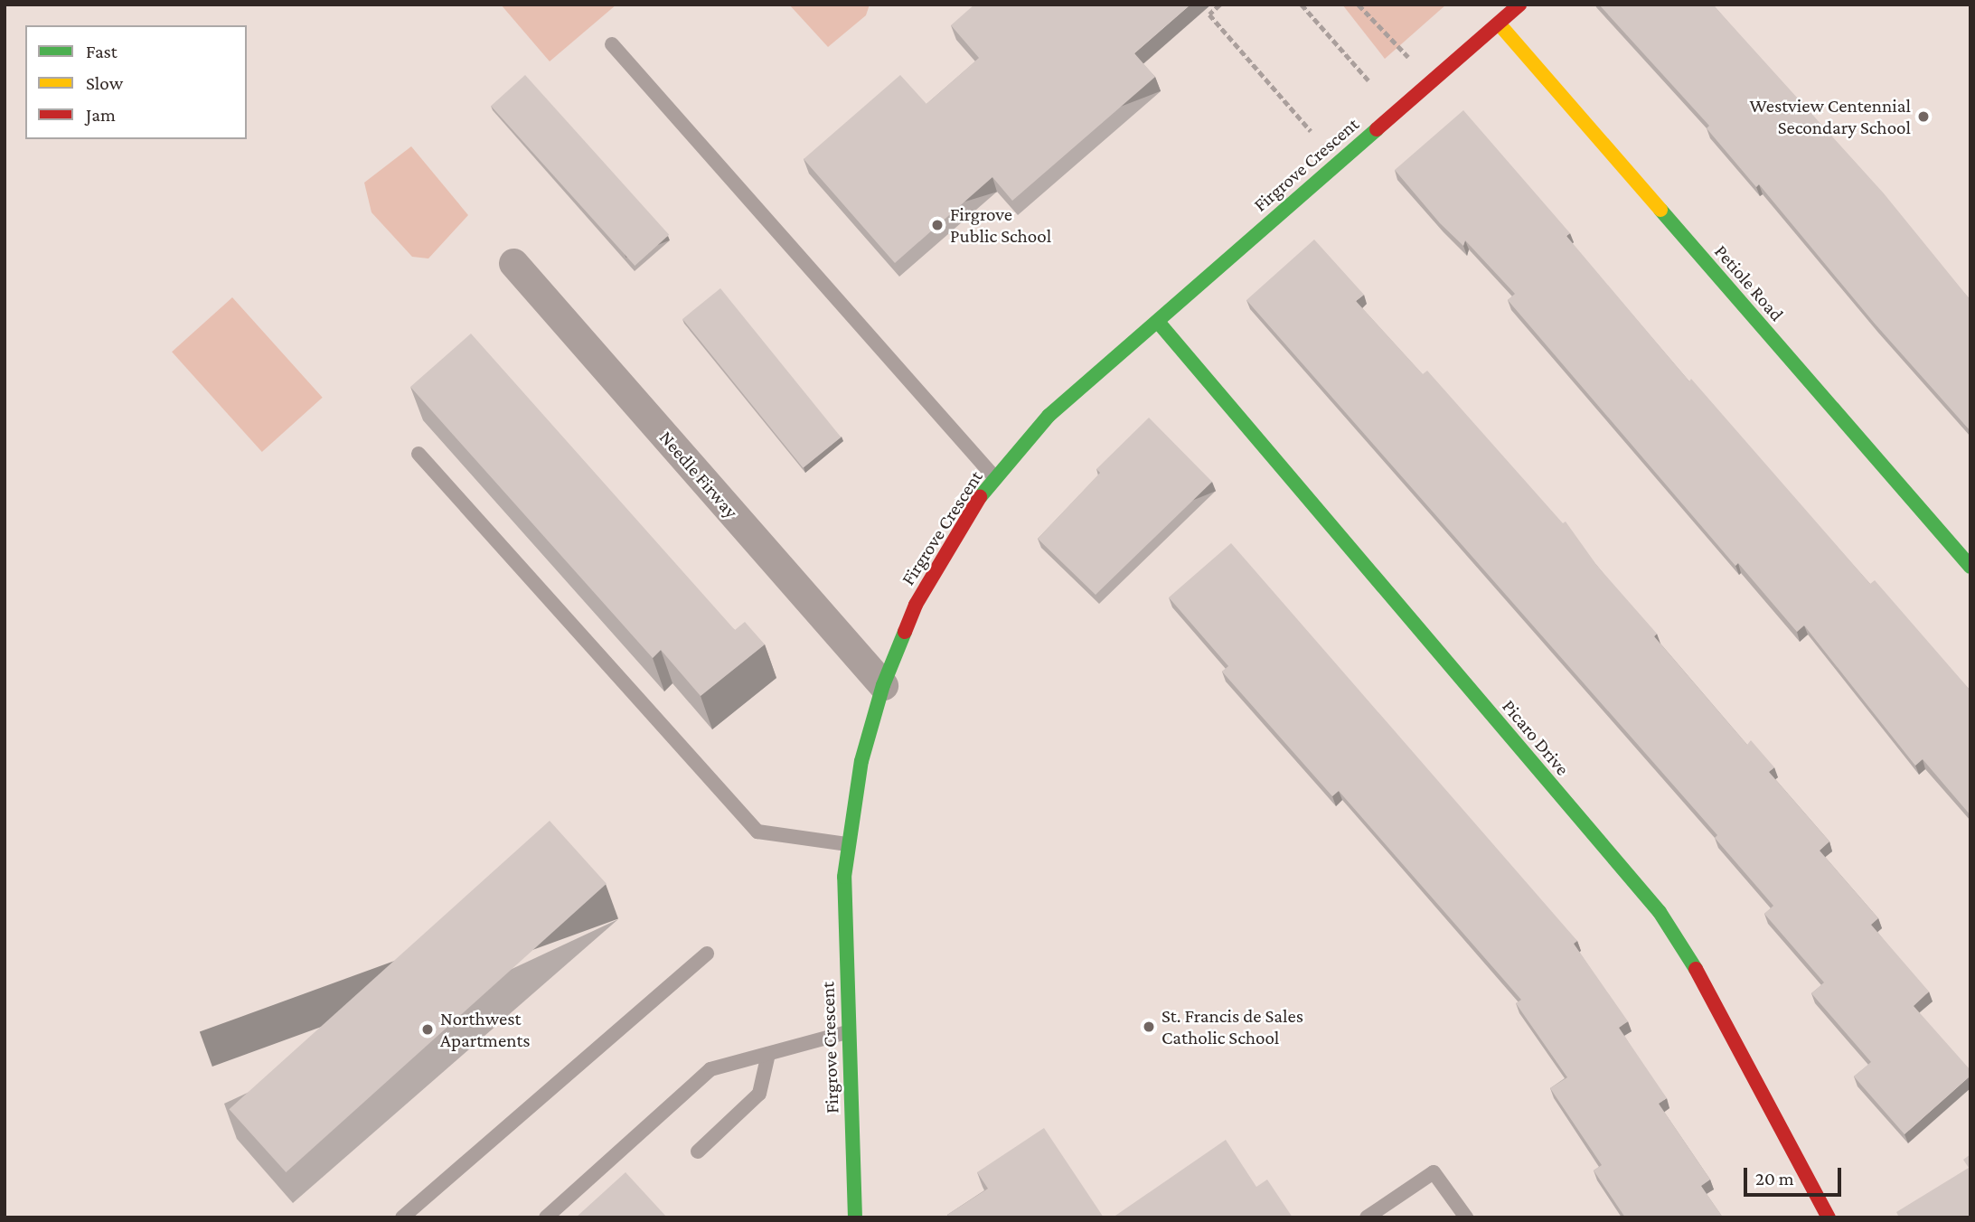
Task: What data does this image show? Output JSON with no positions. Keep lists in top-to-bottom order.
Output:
{
  "streets": {
    "street": [
      "Firgrove Crescent",
      "Petiole Road",
      "Needle Firway",
      "Picaro Drive"
    ]
  },
  "crossings": [
    ["Firgrove Crescent", "Petiole Road"],
    ["Firgrove Crescent", "Needle Firway"],
    ["Firgrove Crescent", "Picaro Drive"]
  ],
  "places": [
    "Westview Centennial Secondary School",
    "Firgrove Public School",
    "St. Francis de Sales Catholic School",
    "Northwest Apartments"
  ],
  "legend": ["Fast", "Slow", "Jam"],
  "scale_bar": "20 m"
}
